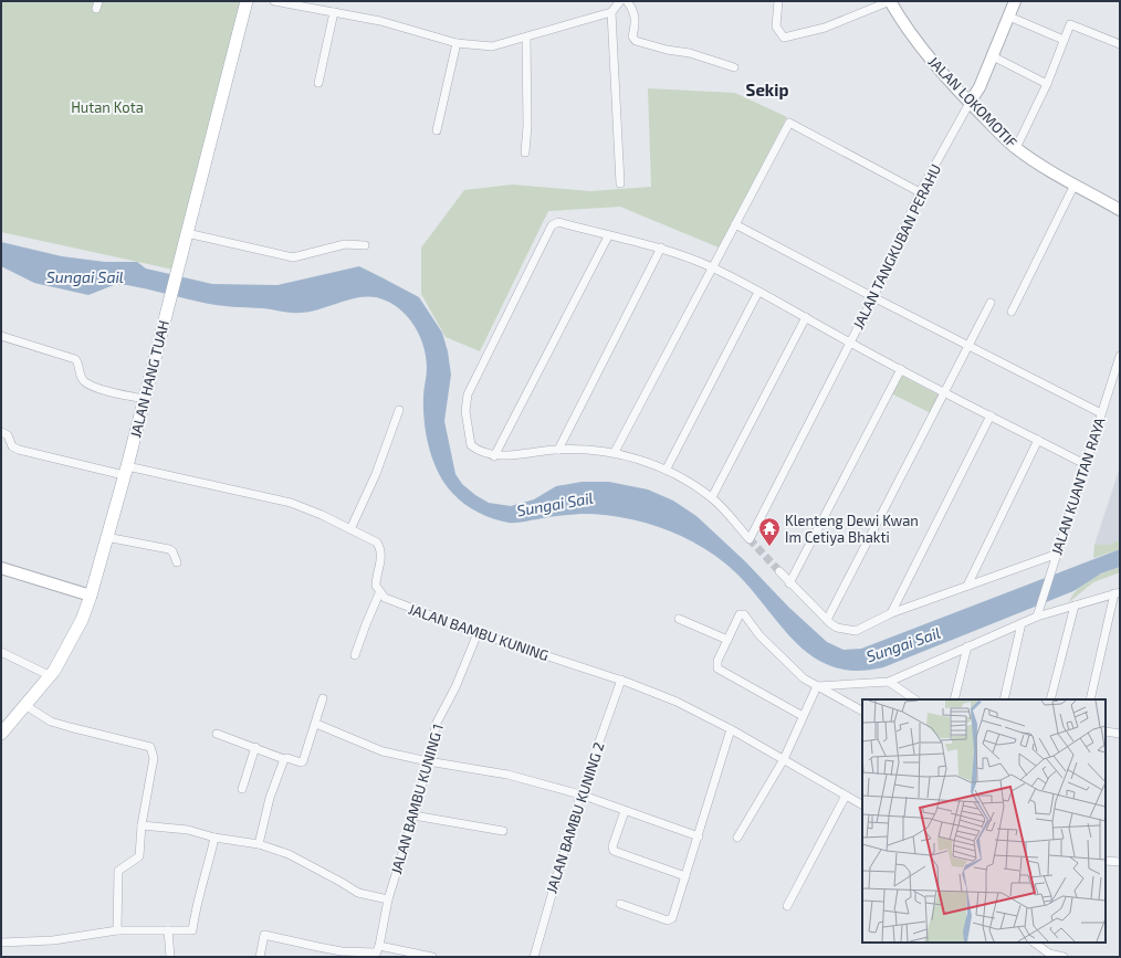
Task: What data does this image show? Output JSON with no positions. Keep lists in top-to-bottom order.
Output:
{
  "streets": {
    "main road": ["JALAN HANG TUAH"],
    "street": [
      "JALAN LOKOMOTIF",
      "JALAN TANGKUBAN PERAHU",
      "JALAN KUANTAN RAYA",
      "JALAN BAMBU KUNING",
      "JALAN BAMBU KUNING 1",
      "JALAN BAMBU KUNING 2"
    ]
  },
  "crossings": [
    ["JALAN LOKOMOTIF", "JALAN TANGKUBAN PERAHU"],
    ["JALAN BAMBU KUNING", "JALAN BAMBU KUNING 1"],
    ["JALAN BAMBU KUNING", "JALAN BAMBU KUNING 2"]
  ],
  "districts": ["Sekip"],
  "water": ["Sungai Sail"],
  "parks": ["Hutan Kota"],
  "places": {
    "temple": ["Klenteng Dewi Kwan Im Cetiya Bhakti"]
  }
}
